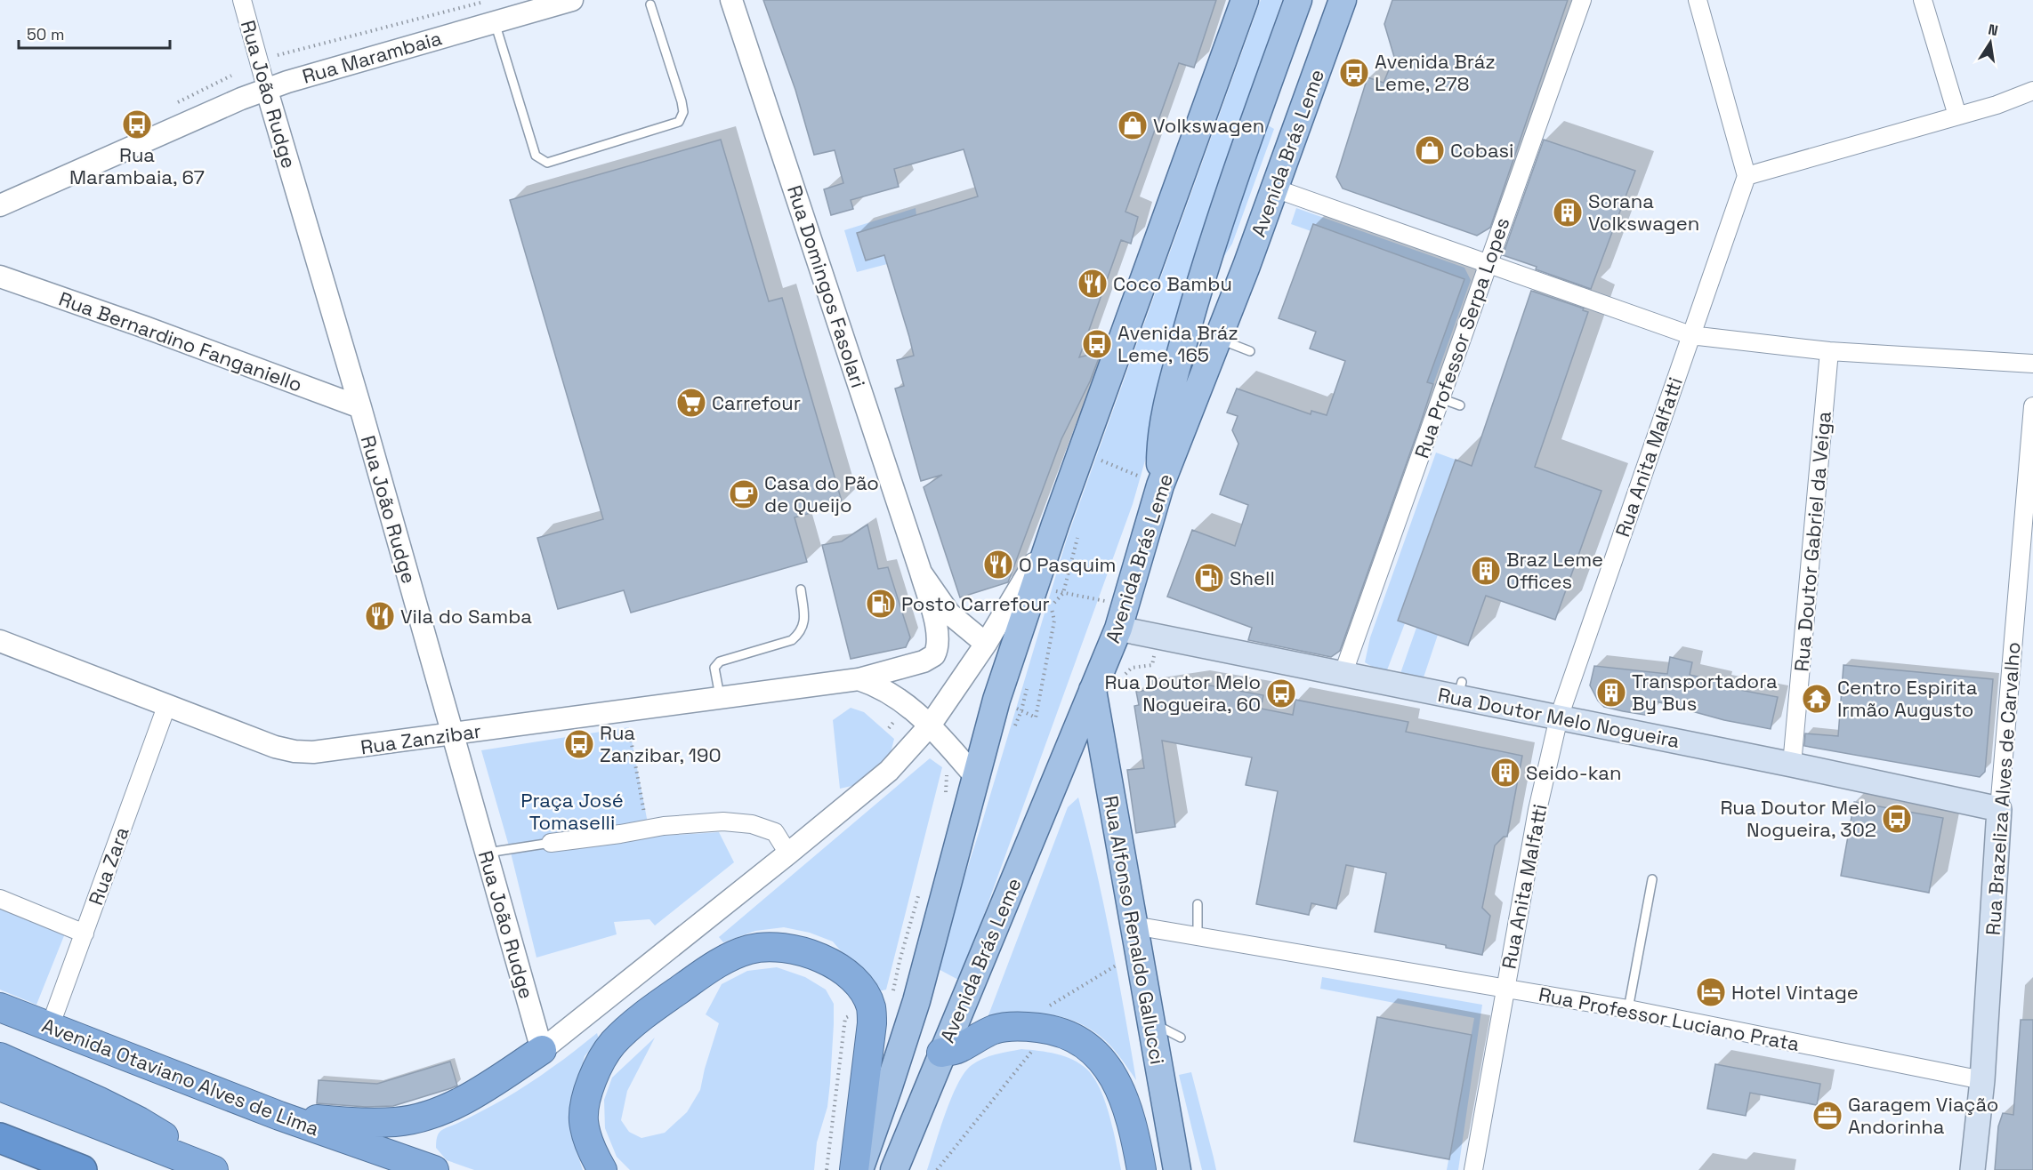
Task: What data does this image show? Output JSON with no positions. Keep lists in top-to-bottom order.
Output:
{
  "streets": {
    "highway": ["Avenida Otaviano Alves de Lima"],
    "main road": [
      "Avenida Brás Leme",
      "Rua Doutor Melo Nogueira",
      "Rua Brazeliza Alves de Carvalho",
      "Rua Alfonso Renaldo Gallucci"
    ],
    "street": [
      "Rua Marambaia",
      "Rua João Rudge",
      "Rua Domingos Fasolari",
      "Rua Professor Serpa Lopes",
      "Rua Bernardino Fanganiello",
      "Rua Anita Malfatti",
      "Rua Doutor Gabriel da Veiga",
      "Rua Zanzibar",
      "Rua Zara",
      "Rua Professor Luciano Prata"
    ]
  },
  "crossings": [
    ["Rua Marambaia", "Rua João Rudge"],
    ["Rua João Rudge", "Rua Bernardino Fanganiello"],
    ["Rua João Rudge", "Rua Zanzibar"],
    ["Avenida Brás Leme", "Rua Doutor Melo Nogueira"],
    ["Avenida Brás Leme", "Rua Zanzibar"],
    ["Avenida Brás Leme", "Rua Alfonso Renaldo Gallucci"],
    ["Rua Domingos Fasolari", "Rua Zanzibar"],
    ["Rua Professor Serpa Lopes", "Rua Doutor Melo Nogueira"],
    ["Rua Anita Malfatti", "Rua Doutor Melo Nogueira"],
    ["Rua Anita Malfatti", "Rua Professor Luciano Prata"],
    ["Rua Doutor Gabriel da Veiga", "Rua Doutor Melo Nogueira"],
    ["Rua Doutor Melo Nogueira", "Rua Brazeliza Alves de Carvalho"],
    ["Rua Zanzibar", "Rua Zara"],
    ["Rua Brazeliza Alves de Carvalho", "Rua Professor Luciano Prata"],
    ["Rua Zara", "Avenida Otaviano Alves de Lima"],
    ["Rua Alfonso Renaldo Gallucci", "Rua Professor Luciano Prata"]
  ],
  "parks": ["Praça José Tomaselli"],
  "places": {
    "bus stop": [
      "Avenida Bráz Leme, 278",
      "Rua Marambaia, 67",
      "Avenida Bráz Leme, 165",
      "Rua Doutor Melo Nogueira, 60",
      "Rua Zanzibar, 190",
      "Rua Doutor Melo Nogueira, 302"
    ],
    "shop": ["Volkswagen", "Cobasi"],
    "building": [
      "Sorana Volkswagen",
      "Braz Leme Offices",
      "Transportadora By Bus",
      "Seido-kan"
    ],
    "restaurant": ["Coco Bambu", "O Pasquim", "Vila do Samba"],
    "supermarket": ["Carrefour"],
    "cafe": ["Casa do Pão de Queijo"],
    "fuel station": ["Shell", "Posto Carrefour"],
    "temple": ["Centro Espirita Irmão Augusto"],
    "hotel": ["Hotel Vintage"],
    "office": ["Garagem Viação Andorinha"]
  },
  "scale_bar": "50 m",
  "north": "top"
}
